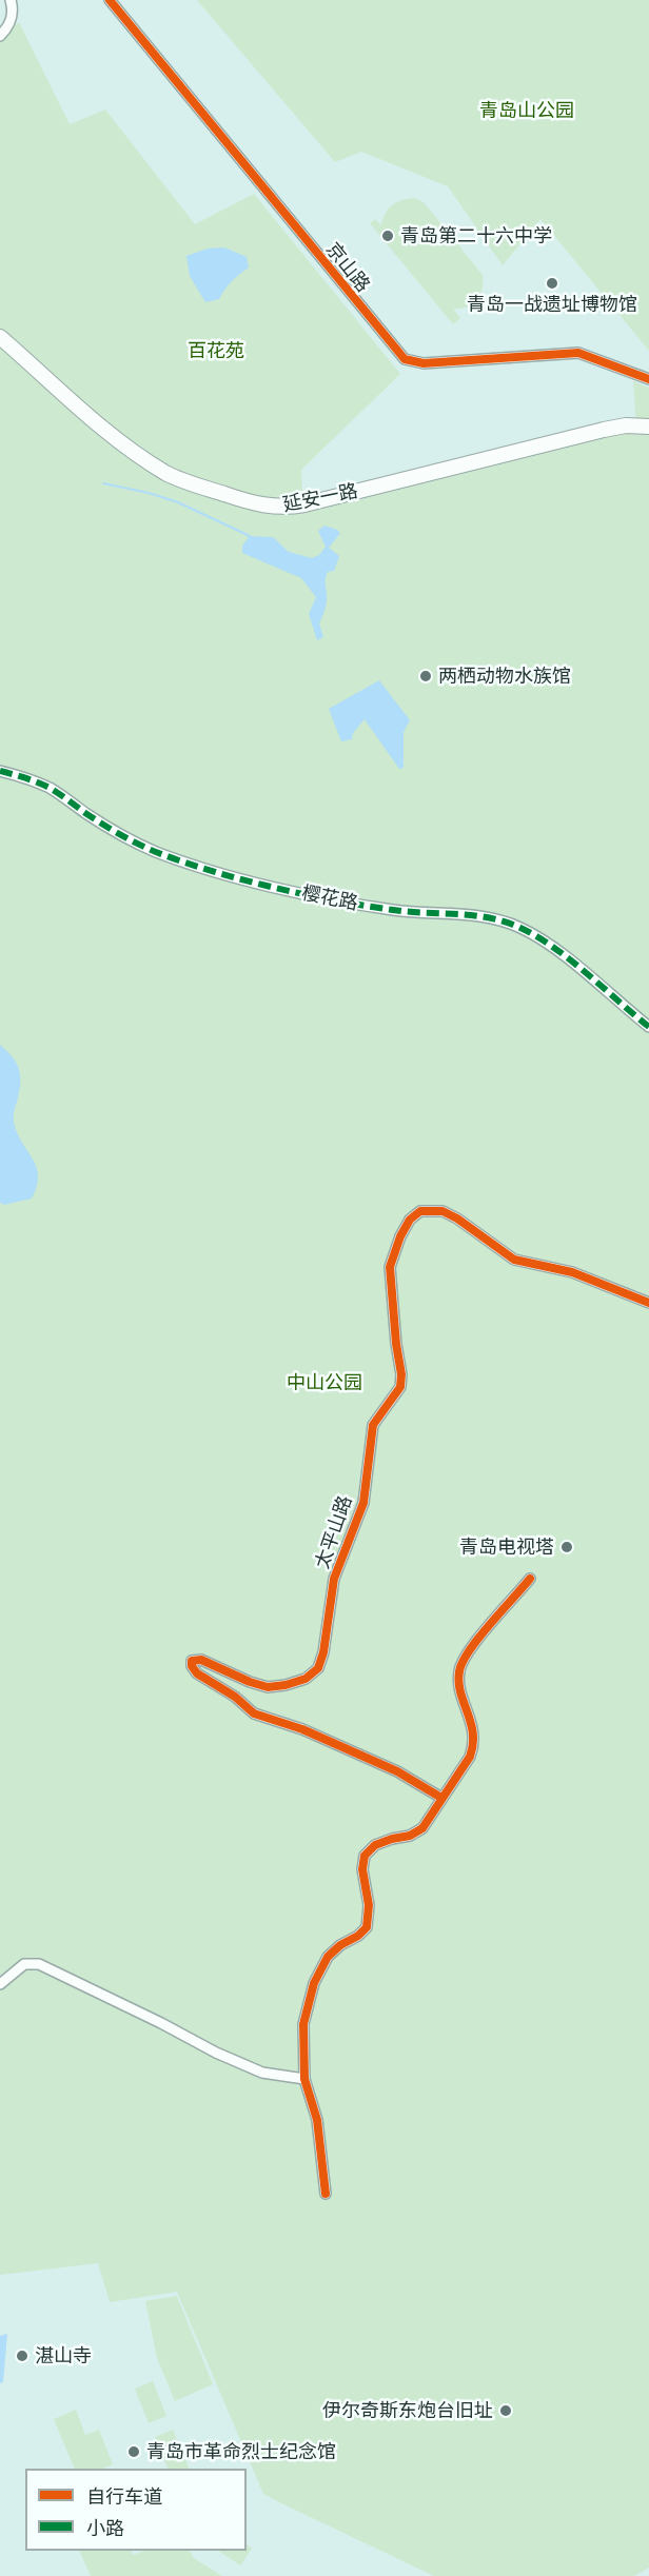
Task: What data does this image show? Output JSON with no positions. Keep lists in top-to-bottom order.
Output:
{
  "streets": {
    "main road": ["延安一路"],
    "street": ["京山路", "樱花路", "太平山路"]
  },
  "parks": ["青岛山公园", "百花苑", "中山公园"],
  "places": [
    "青岛第二十六中学",
    "青岛一战遗址博物馆",
    "两栖动物水族馆",
    "青岛电视塔",
    "湛山寺",
    "伊尔奇斯东炮台旧址",
    "青岛市革命烈士纪念馆"
  ],
  "legend": ["自行车道", "小路"]
}
